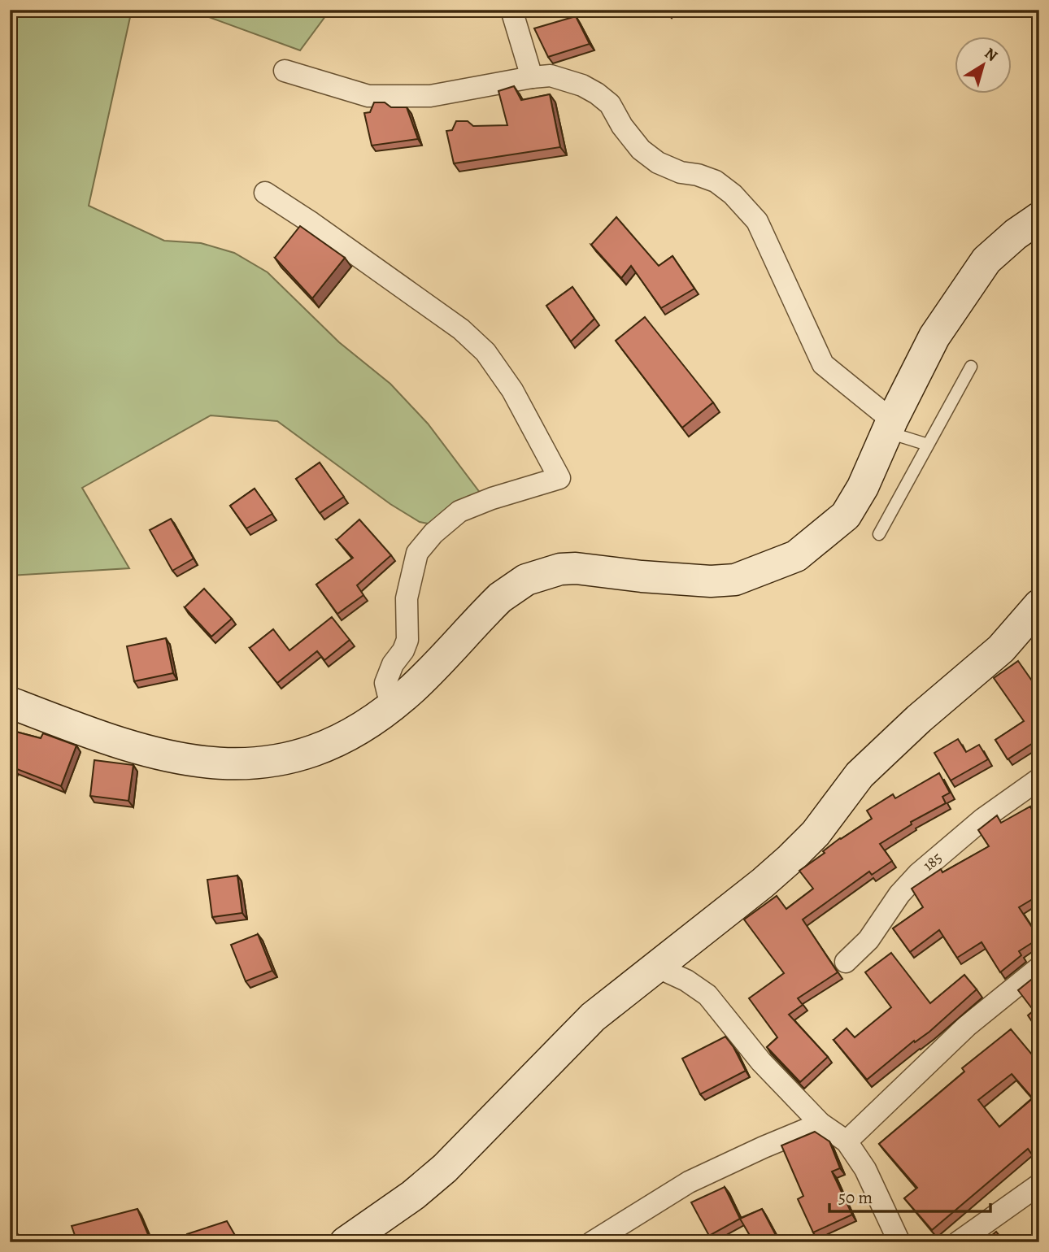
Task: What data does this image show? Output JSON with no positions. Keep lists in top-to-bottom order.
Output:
{
  "streets": {
    "street": ["185"]
  },
  "scale_bar": "50 m",
  "north": "top right"
}
